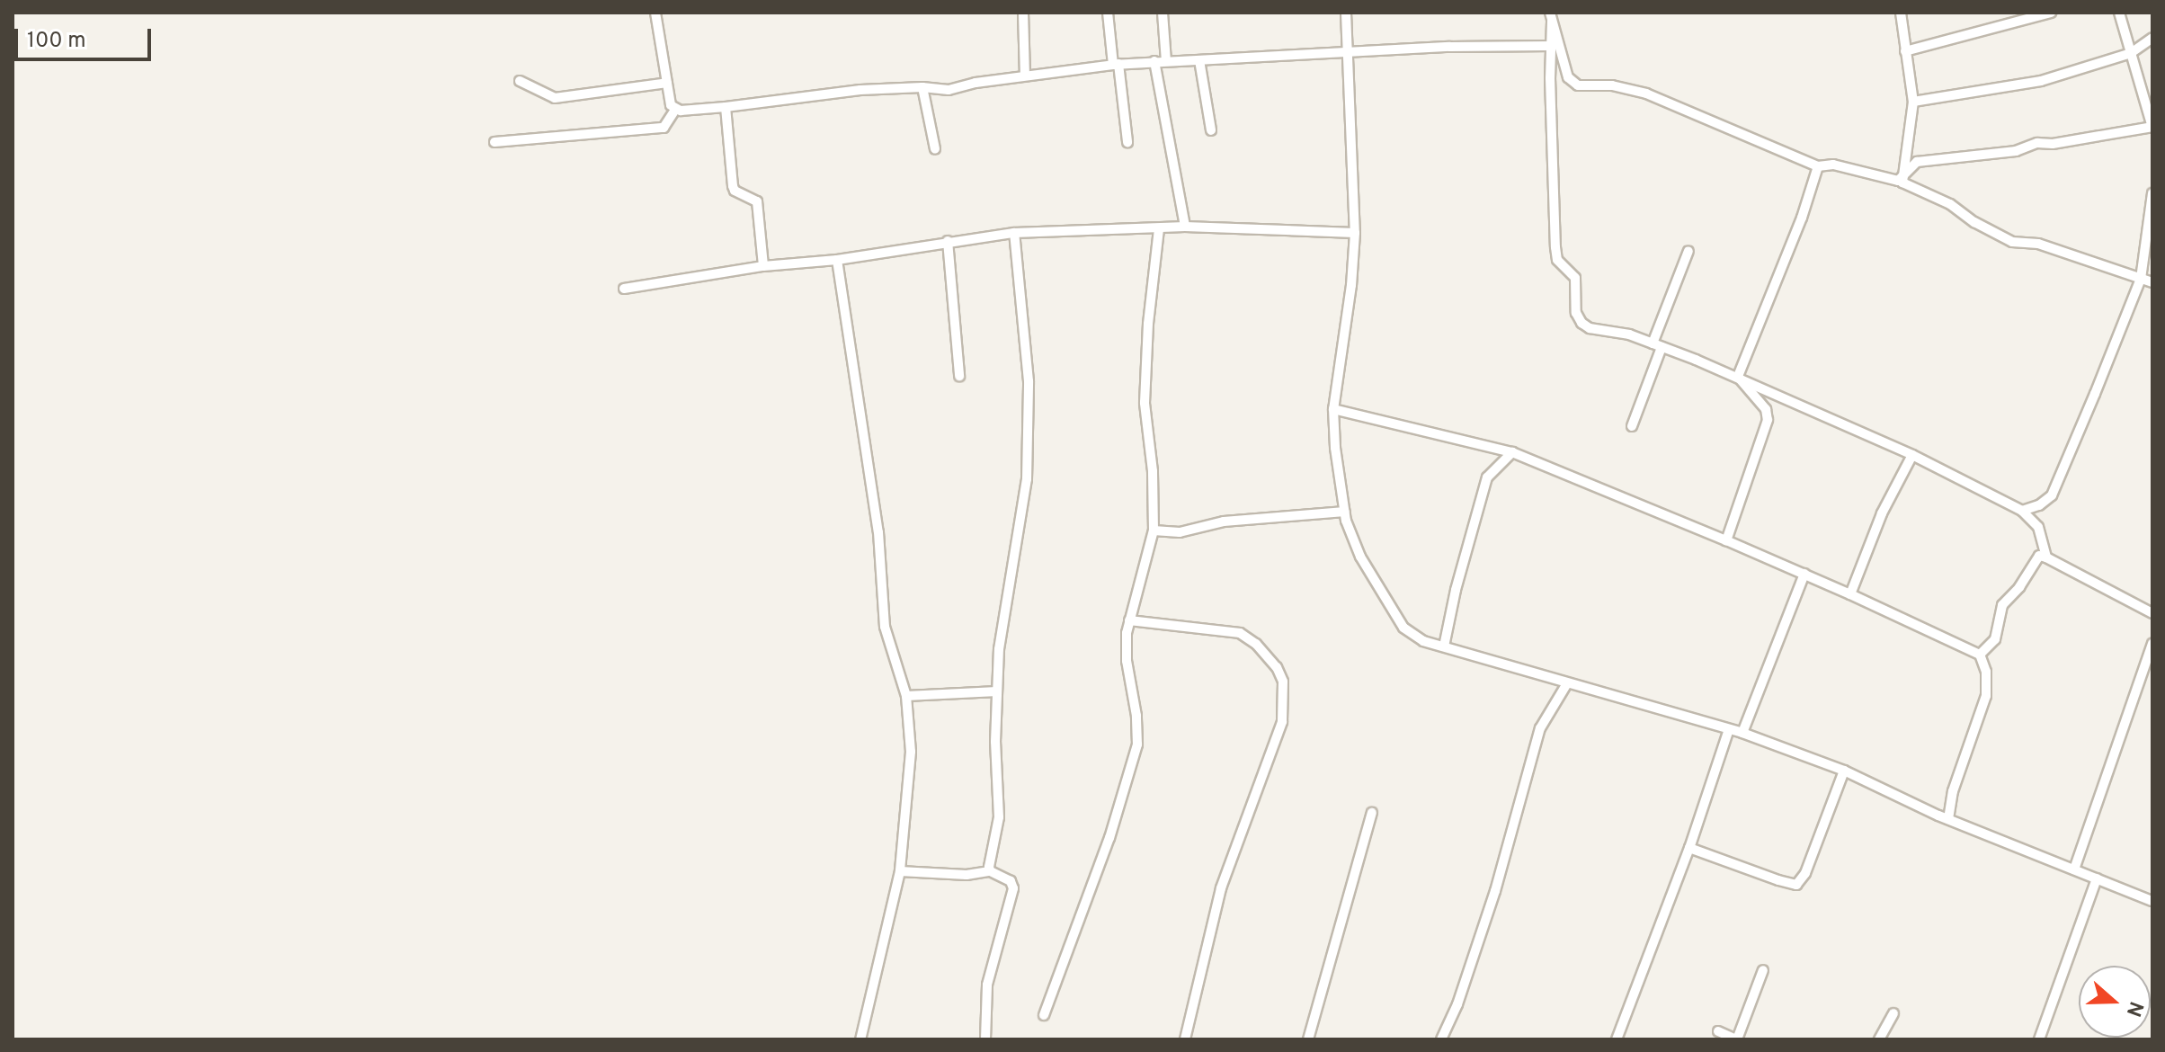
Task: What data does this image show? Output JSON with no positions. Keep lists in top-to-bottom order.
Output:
{
  "scale_bar": "100 m",
  "north": "right"
}
